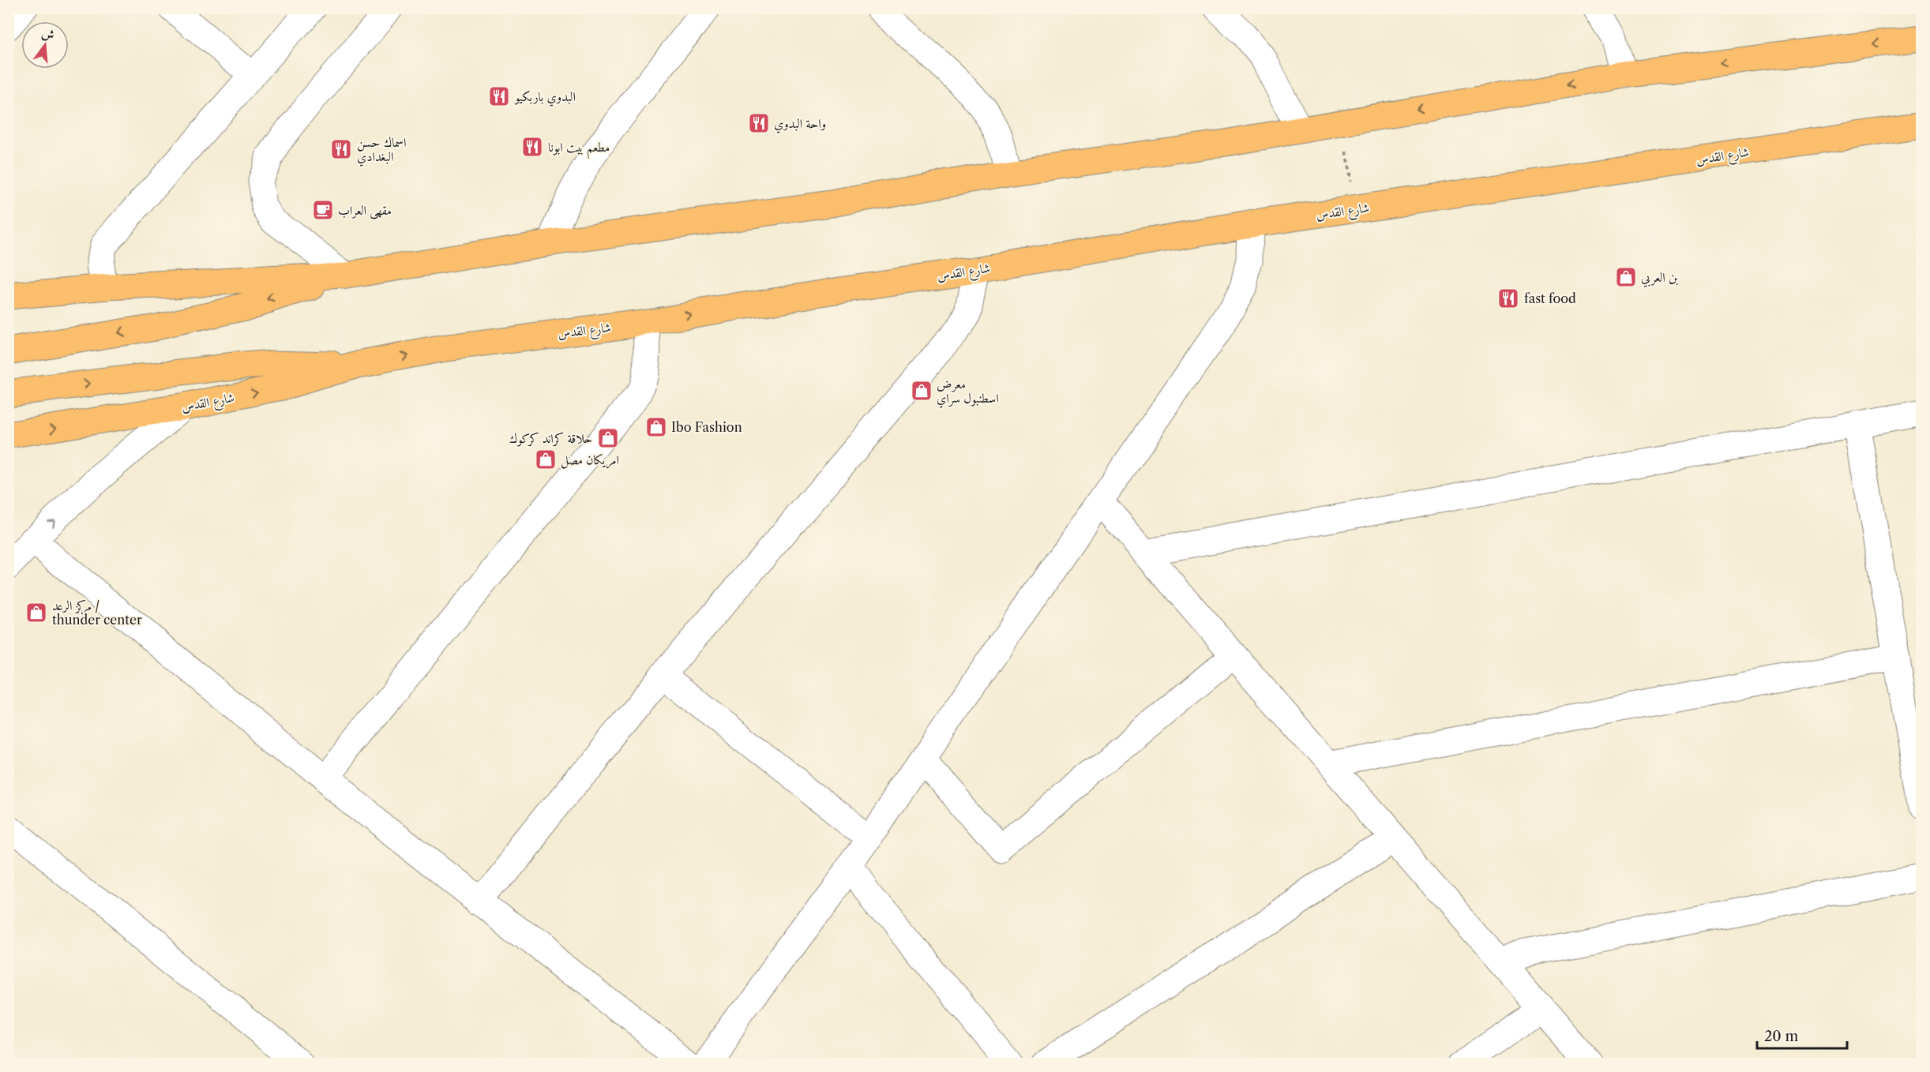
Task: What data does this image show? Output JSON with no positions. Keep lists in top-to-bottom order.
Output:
{
  "streets": {
    "main road": ["شارع القدس"]
  },
  "places": {
    "restaurant": [
      "البدوي باربكيو",
      "واحة البدوي",
      "مطعم بيت ابونا",
      "اسماك حسن البغدادي",
      "fast food"
    ],
    "cafe": ["مقهى العراب"],
    "shop": [
      "بن العربي",
      "معرض اسطنبول سراي",
      "Ibo Fashion",
      "حلاقة كراند كركوك",
      "امريكان مصل",
      "مركز الرعد / thunder center"
    ]
  },
  "scale_bar": "20 m",
  "north": "top"
}
